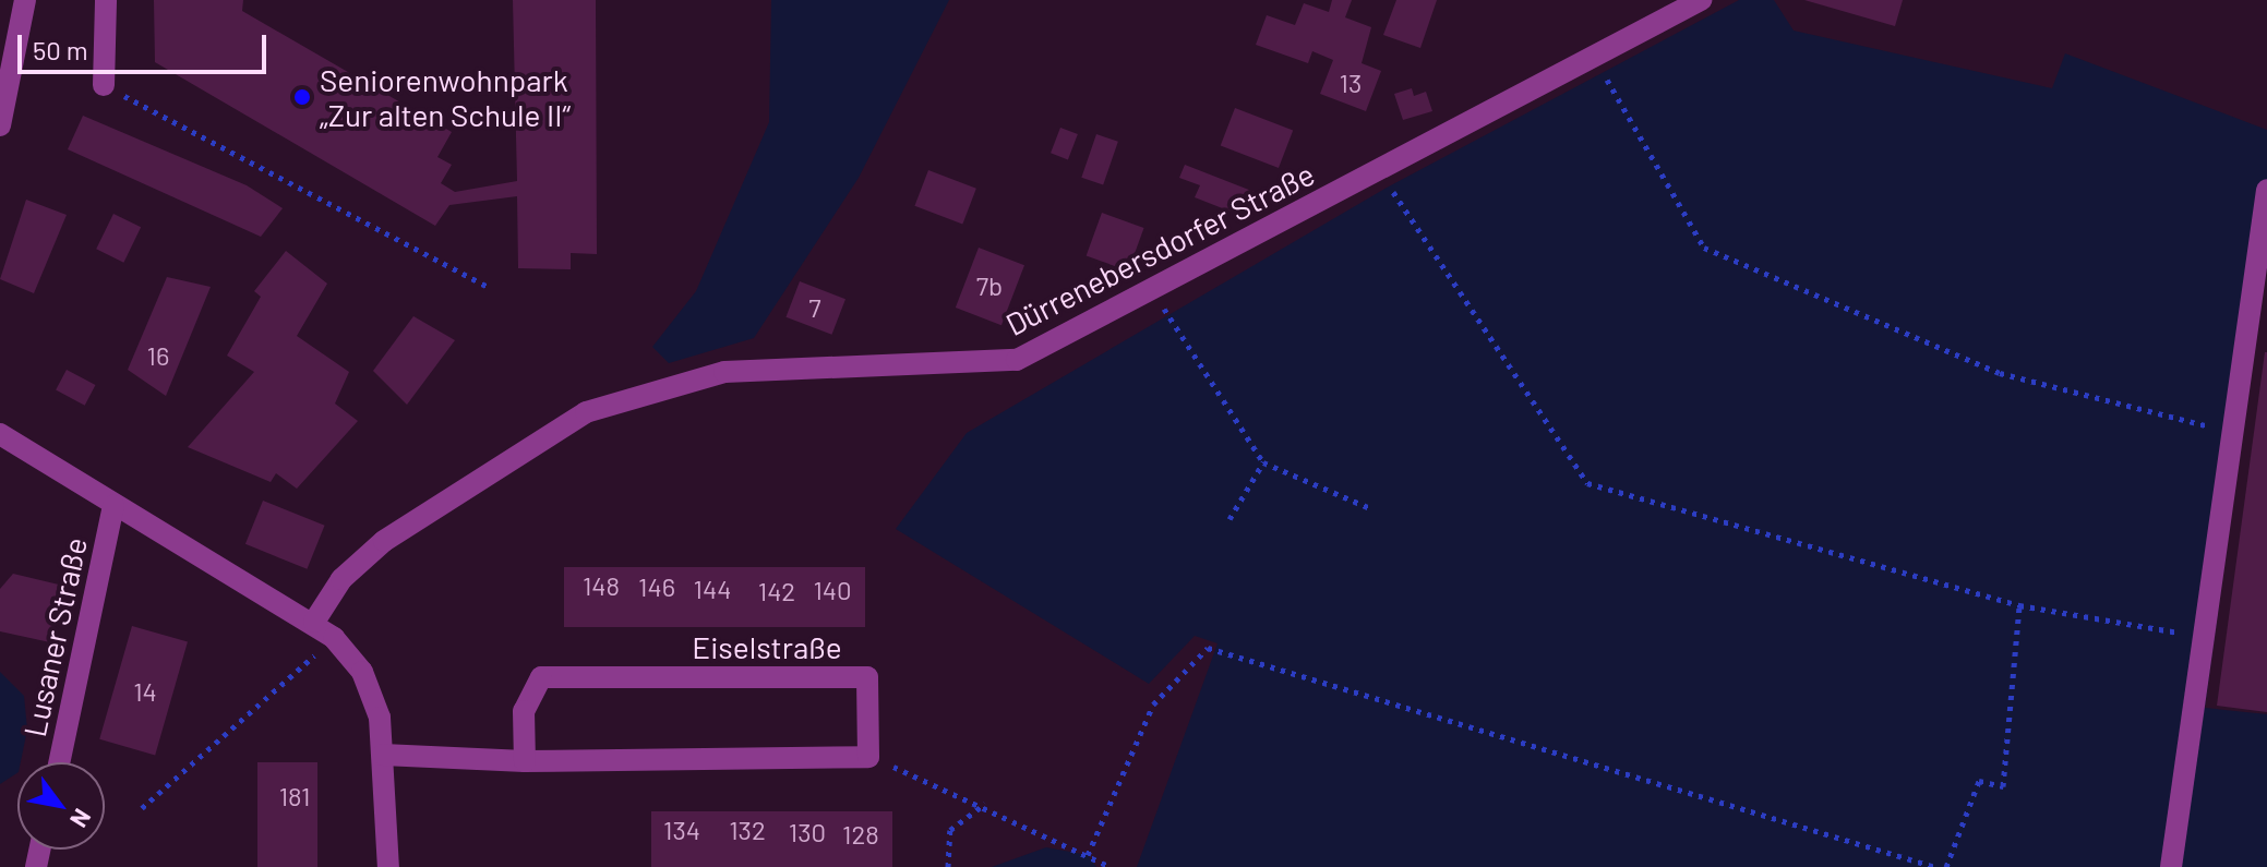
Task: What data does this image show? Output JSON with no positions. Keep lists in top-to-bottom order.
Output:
{
  "streets": {
    "street": ["Dürrenebersdorfer Straße", "Lusaner Straße", "Eiselstraße"]
  },
  "crossings": [
    ["Dürrenebersdorfer Straße", "Lusaner Straße"]
  ],
  "places": ["Seniorenwohnpark „Zur alten Schule II“"],
  "house_numbers": [
    "13",
    "7b",
    "7",
    "16",
    "148",
    "146",
    "144",
    "140",
    "142",
    "14",
    "181",
    "134",
    "132",
    "130",
    "128"
  ],
  "scale_bar": "50 m",
  "north": "bottom right"
}
